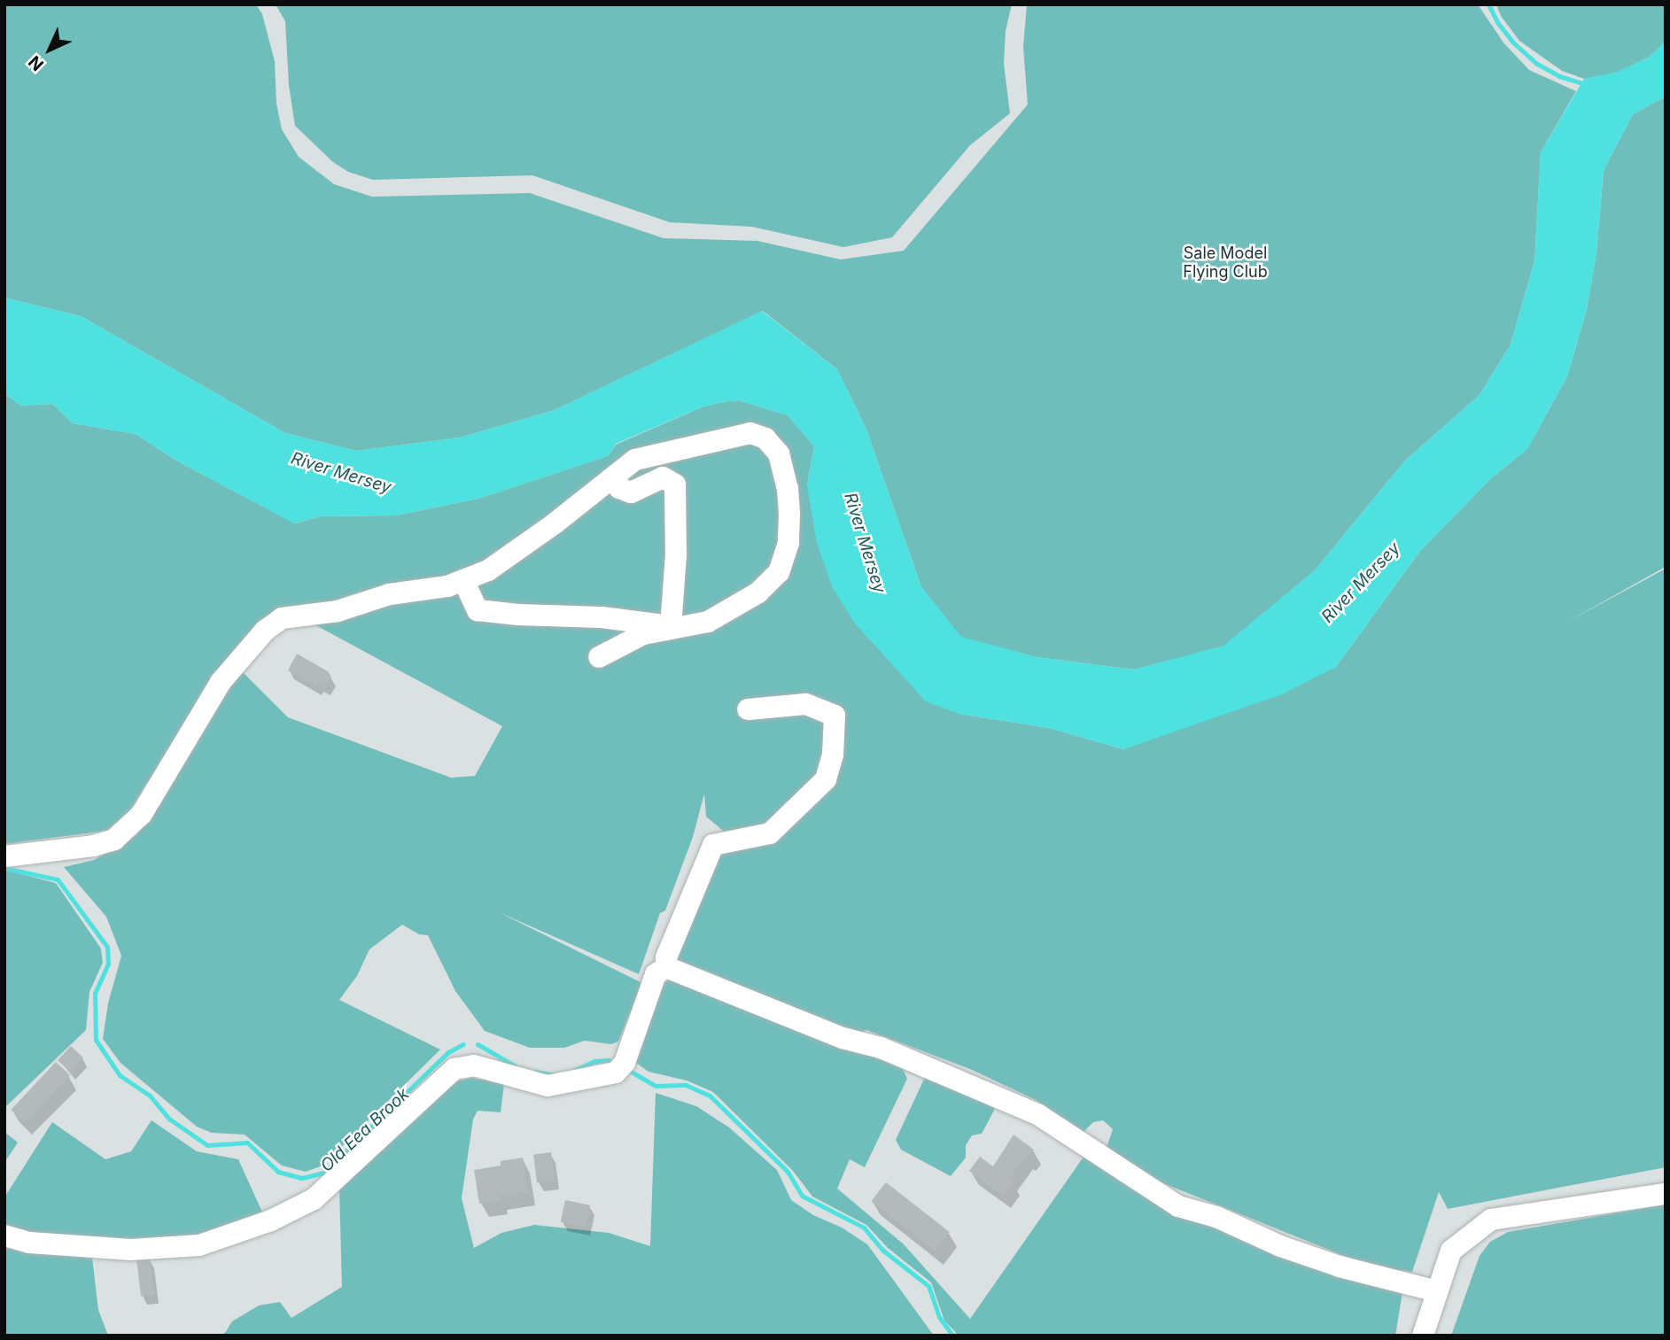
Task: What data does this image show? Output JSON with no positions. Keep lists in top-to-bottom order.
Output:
{
  "water": ["River Mersey", "Old Eea Brook"],
  "parks": ["Sale Model Flying Club"],
  "north": "bottom left"
}
